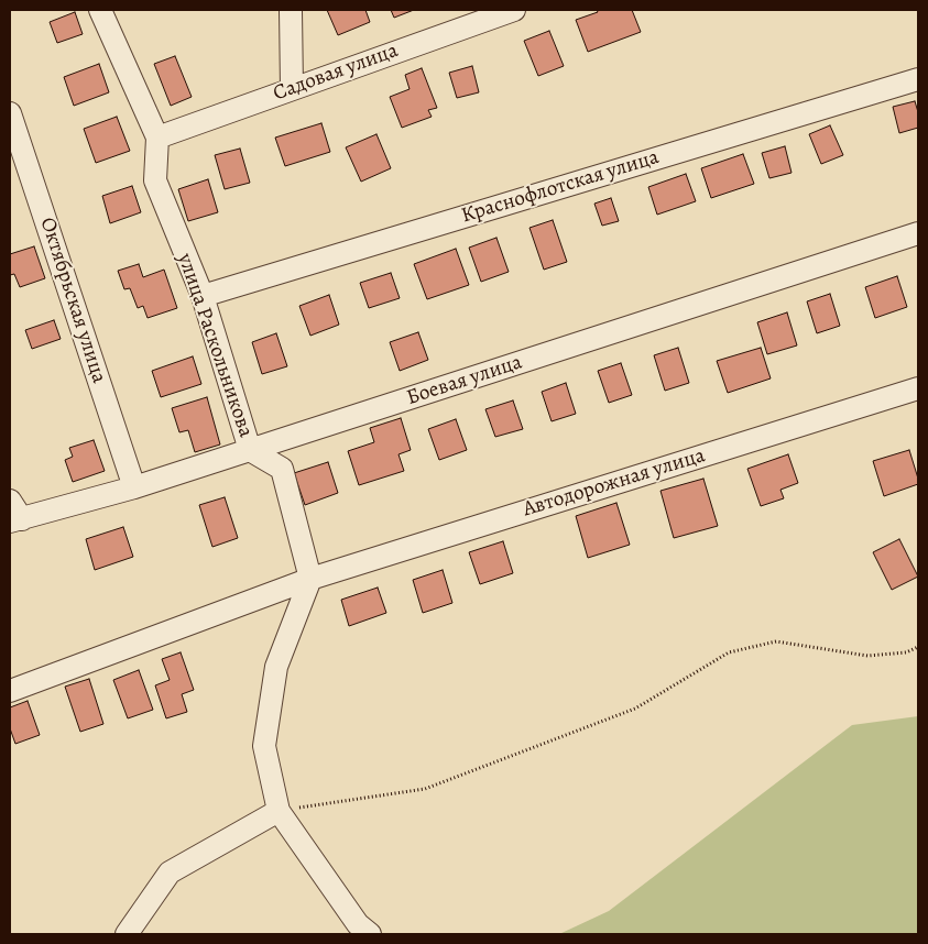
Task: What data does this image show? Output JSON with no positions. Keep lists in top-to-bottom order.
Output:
{
  "streets": {
    "street": [
      "Садовая улица",
      "Краснофлотская улица",
      "Октябрьская улица",
      "улица Раскольникова",
      "Боевая улица",
      "Автодорожная улица"
    ]
  },
  "crossings": [
    ["Садовая улица", "улица Раскольникова"],
    ["Краснофлотская улица", "улица Раскольникова"],
    ["Октябрьская улица", "Боевая улица"],
    ["улица Раскольникова", "Боевая улица"],
    ["улица Раскольникова", "Автодорожная улица"]
  ]
}
